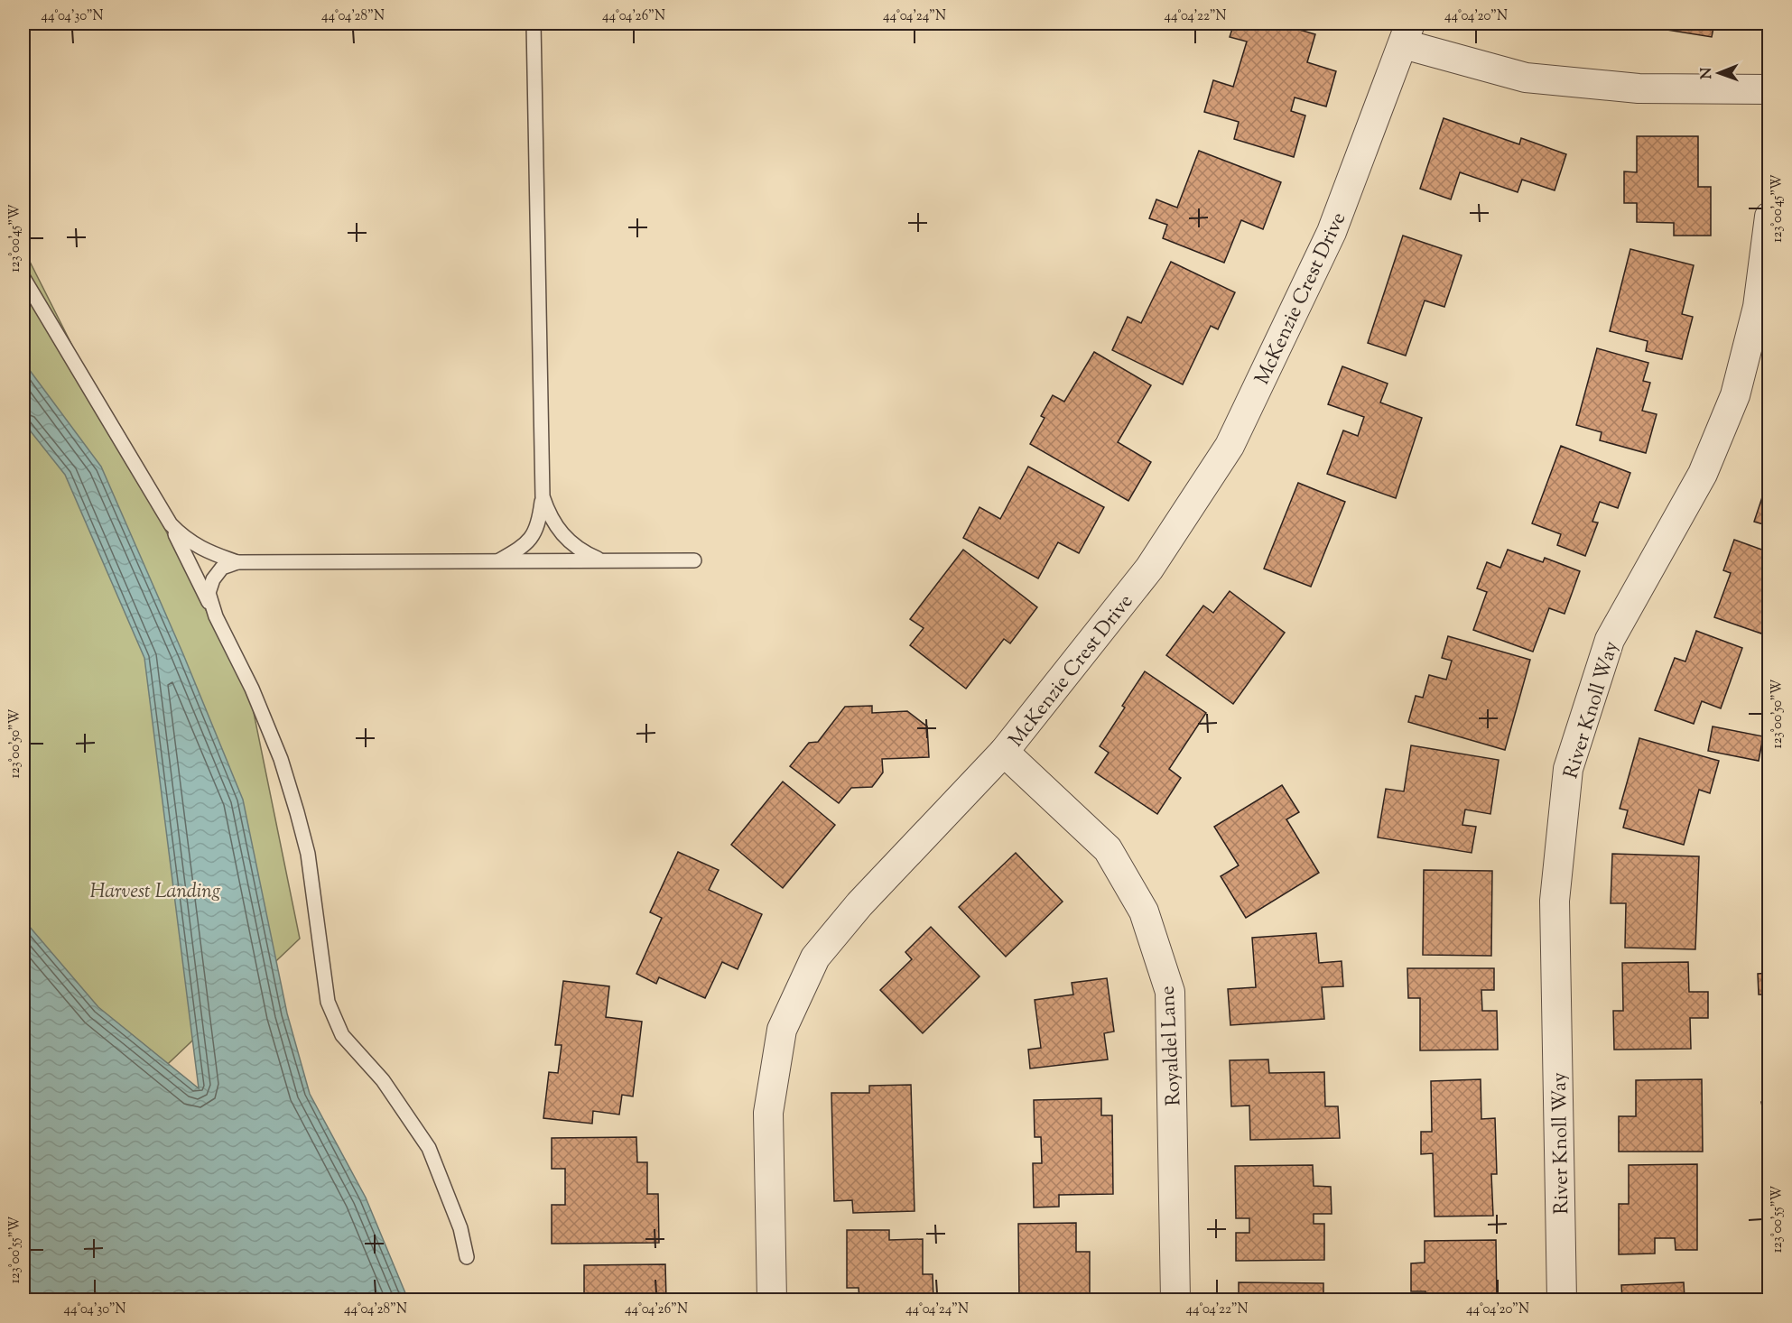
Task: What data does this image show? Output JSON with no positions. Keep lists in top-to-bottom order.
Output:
{
  "streets": {
    "street": ["McKenzie Crest Drive", "River Knoll Way", "Royaldel Lane"]
  },
  "crossings": [
    ["McKenzie Crest Drive", "Royaldel Lane"]
  ],
  "parks": ["Harvest Landing"],
  "north": "left",
  "coordinates": [
    "44°04'30\"N",
    "44°04'28\"N",
    "44°04'26\"N",
    "44°04'24\"N",
    "44°04'22\"N",
    "44°04'20\"N",
    "123°00'45\"W",
    "123°00'50\"W",
    "123°00'55\"W"
  ]
}
